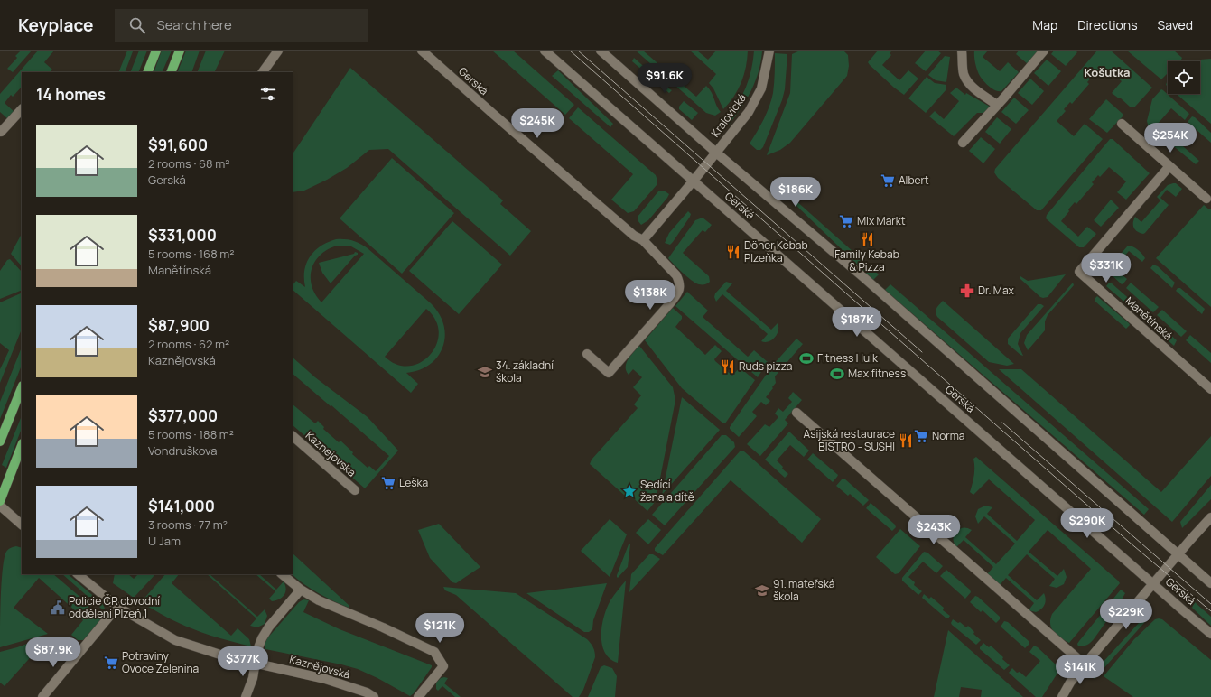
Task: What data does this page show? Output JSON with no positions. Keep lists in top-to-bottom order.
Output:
{
  "streets": {
    "street": [
      "Gerská",
      "Kralovická",
      "Manětínská",
      "Kaznejovska",
      "Kaznějovská"
    ]
  },
  "districts": ["Košutka"],
  "places": {
    "supermarket": [
      "Albert",
      "Mix Markt",
      "Norma",
      "Leška",
      "Potraviny Ovoce Zelenina"
    ],
    "restaurant": [
      "Family Kebab & Pizza",
      "Döner Kebab Plzeňka",
      "Ruds pizza",
      "Asijská restaurace BISTRO - SUSHI"
    ],
    "pharmacy": ["Dr. Max"],
    "sports": ["Fitness Hulk", "Max fitness"],
    "school or university": ["34. základní škola", "91. mateřská škola"],
    "place": ["Sedící žena a dítě"],
    "public building": ["Policie ČR obvodní oddělení Plzeň 1"]
  },
  "page": {
    "header": "Keyplace",
    "search": "Search here",
    "nav": ["Map", "Directions", "Saved"],
    "price": [
      "$91.6K",
      "$245K",
      "$254K",
      "$186K",
      "$331K",
      "$138K",
      "$187K",
      "$290K",
      "$243K",
      "$229K",
      "$121K",
      "$87.9K",
      "$377K",
      "$141K"
    ],
    "heading": "14 homes",
    "list": [
      {
        "name": "$91,600",
        "note": "2 rooms · 68 m² · Gerská"
      },
      {
        "name": "$331,000",
        "note": "5 rooms · 168 m² · Manětínská"
      },
      {
        "name": "$87,900",
        "note": "2 rooms · 62 m² · Kaznějovská"
      },
      {
        "name": "$377,000",
        "note": "5 rooms · 188 m² · Vondruškova"
      },
      {
        "name": "$141,000",
        "note": "3 rooms · 77 m² · U Jam"
      }
    ]
  }
}
